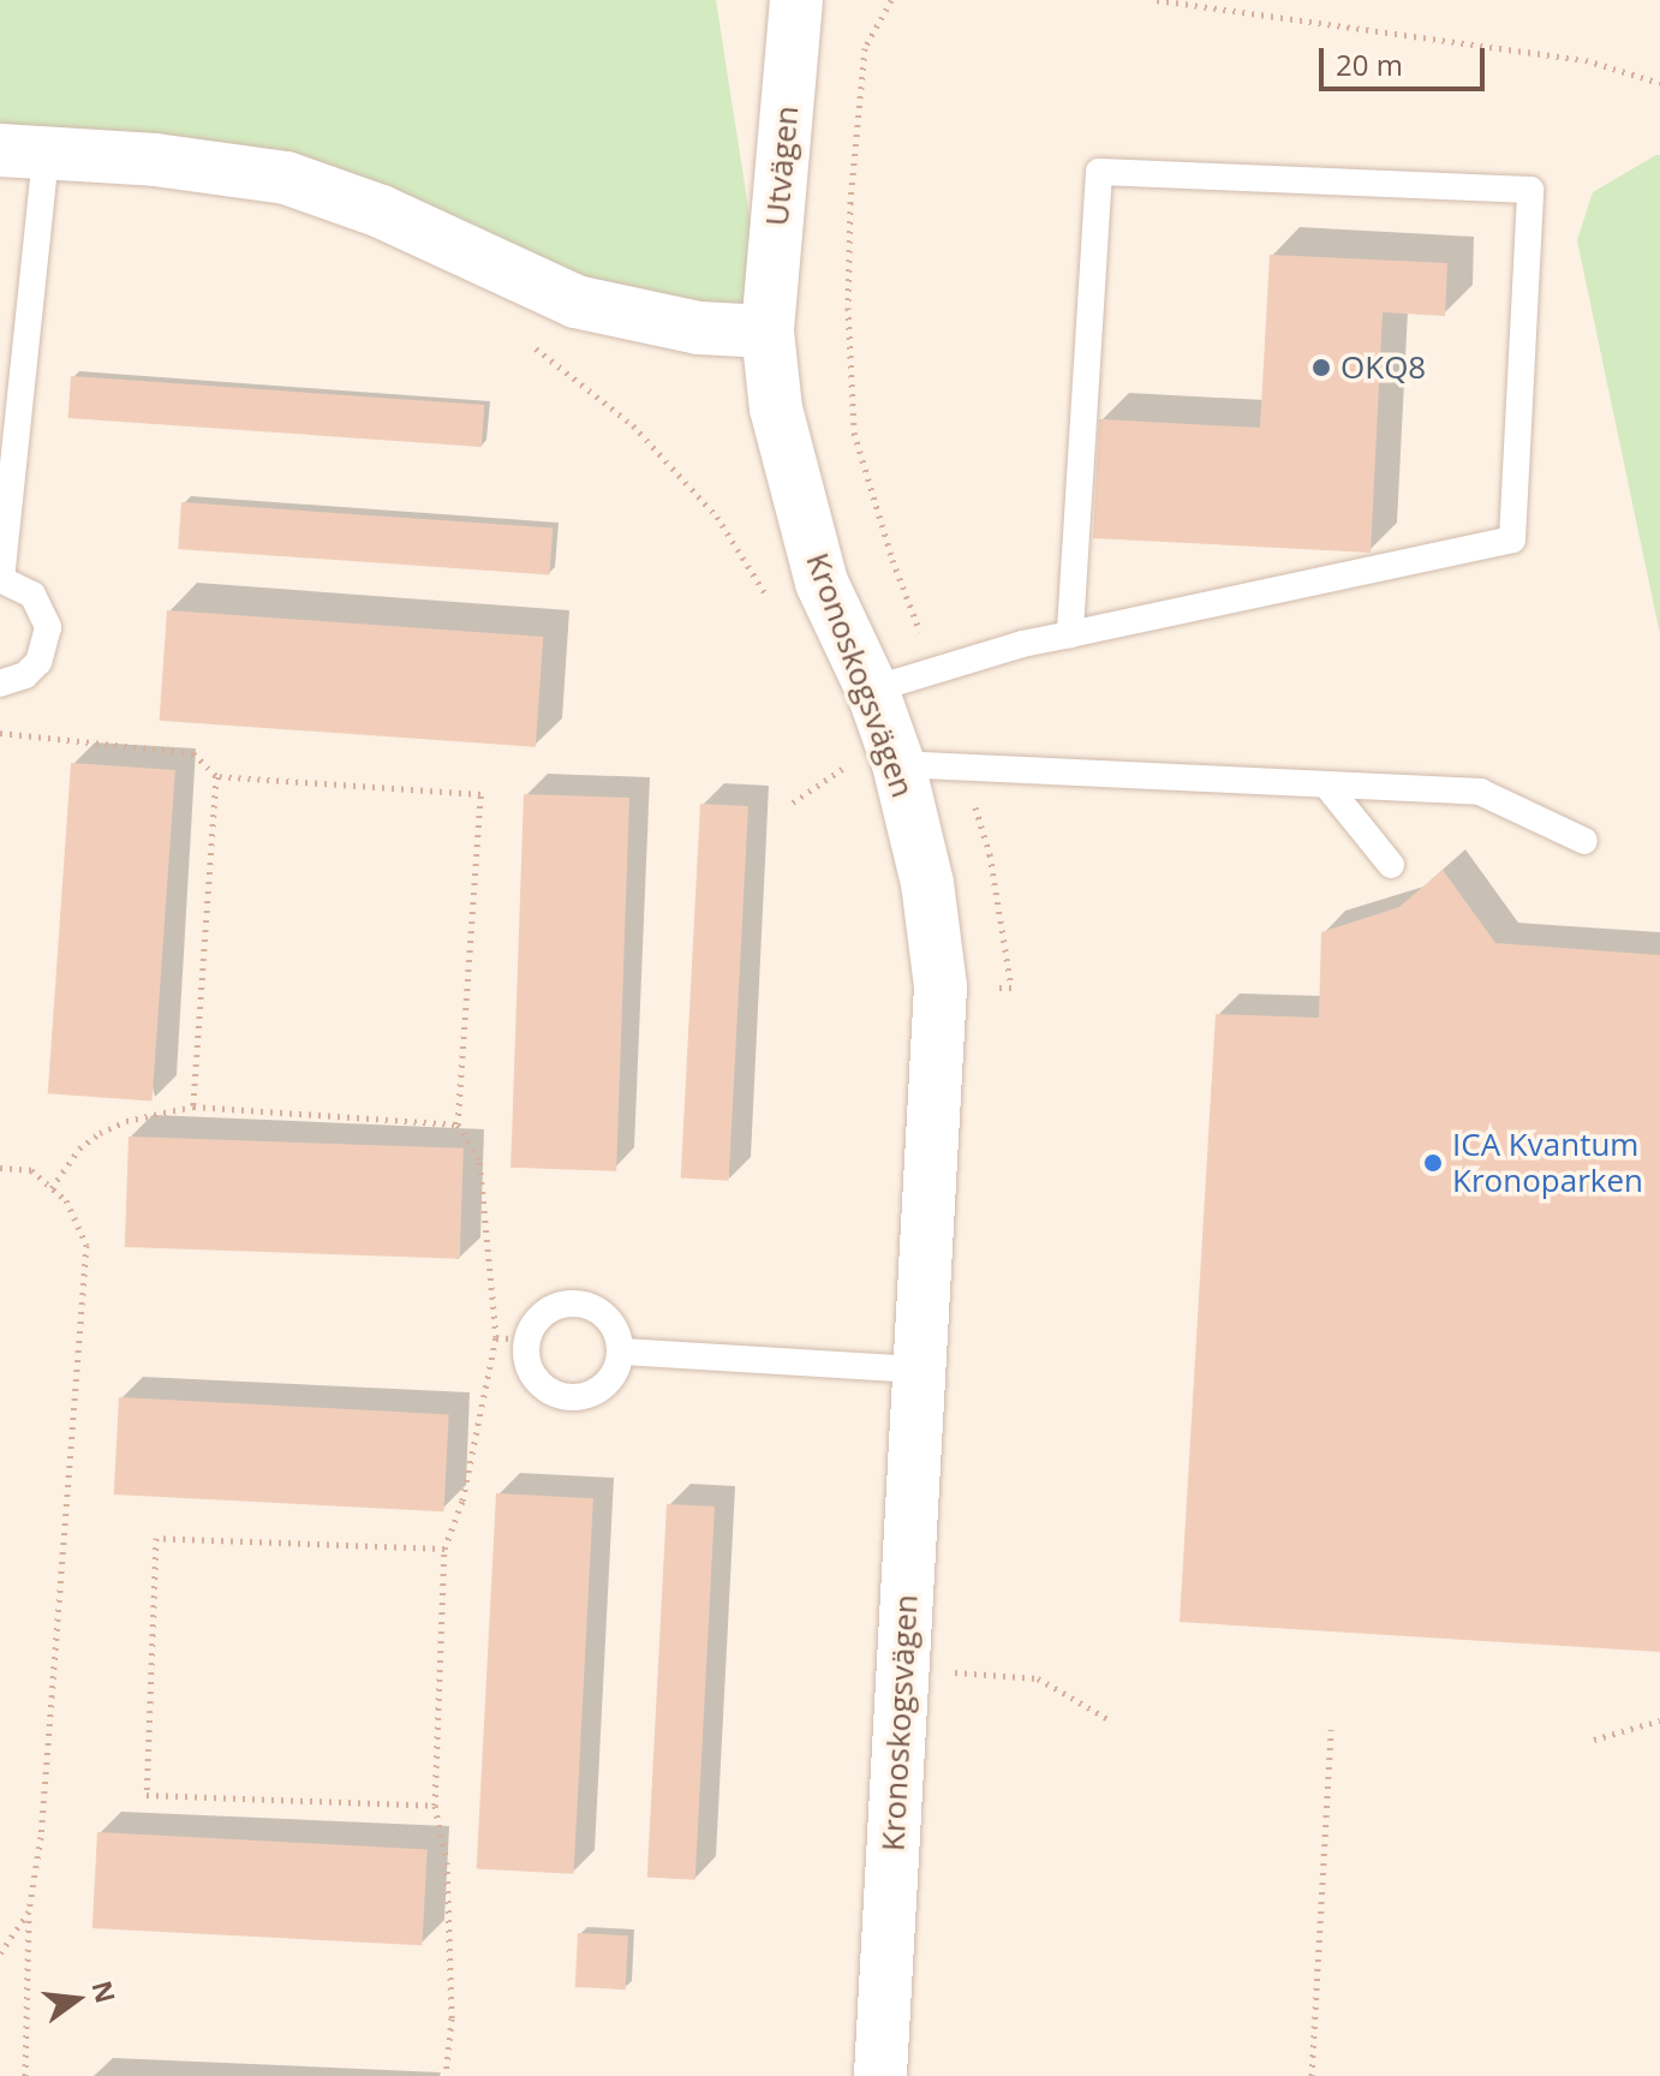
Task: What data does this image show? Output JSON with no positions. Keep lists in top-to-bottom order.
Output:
{
  "streets": {
    "street": ["Utvägen", "Kronoskogsvägen"]
  },
  "crossings": [
    ["Utvägen", "Kronoskogsvägen"]
  ],
  "places": ["OKQ8", "ICA Kvantum Kronoparken"],
  "scale_bar": "20 m",
  "north": "right"
}
